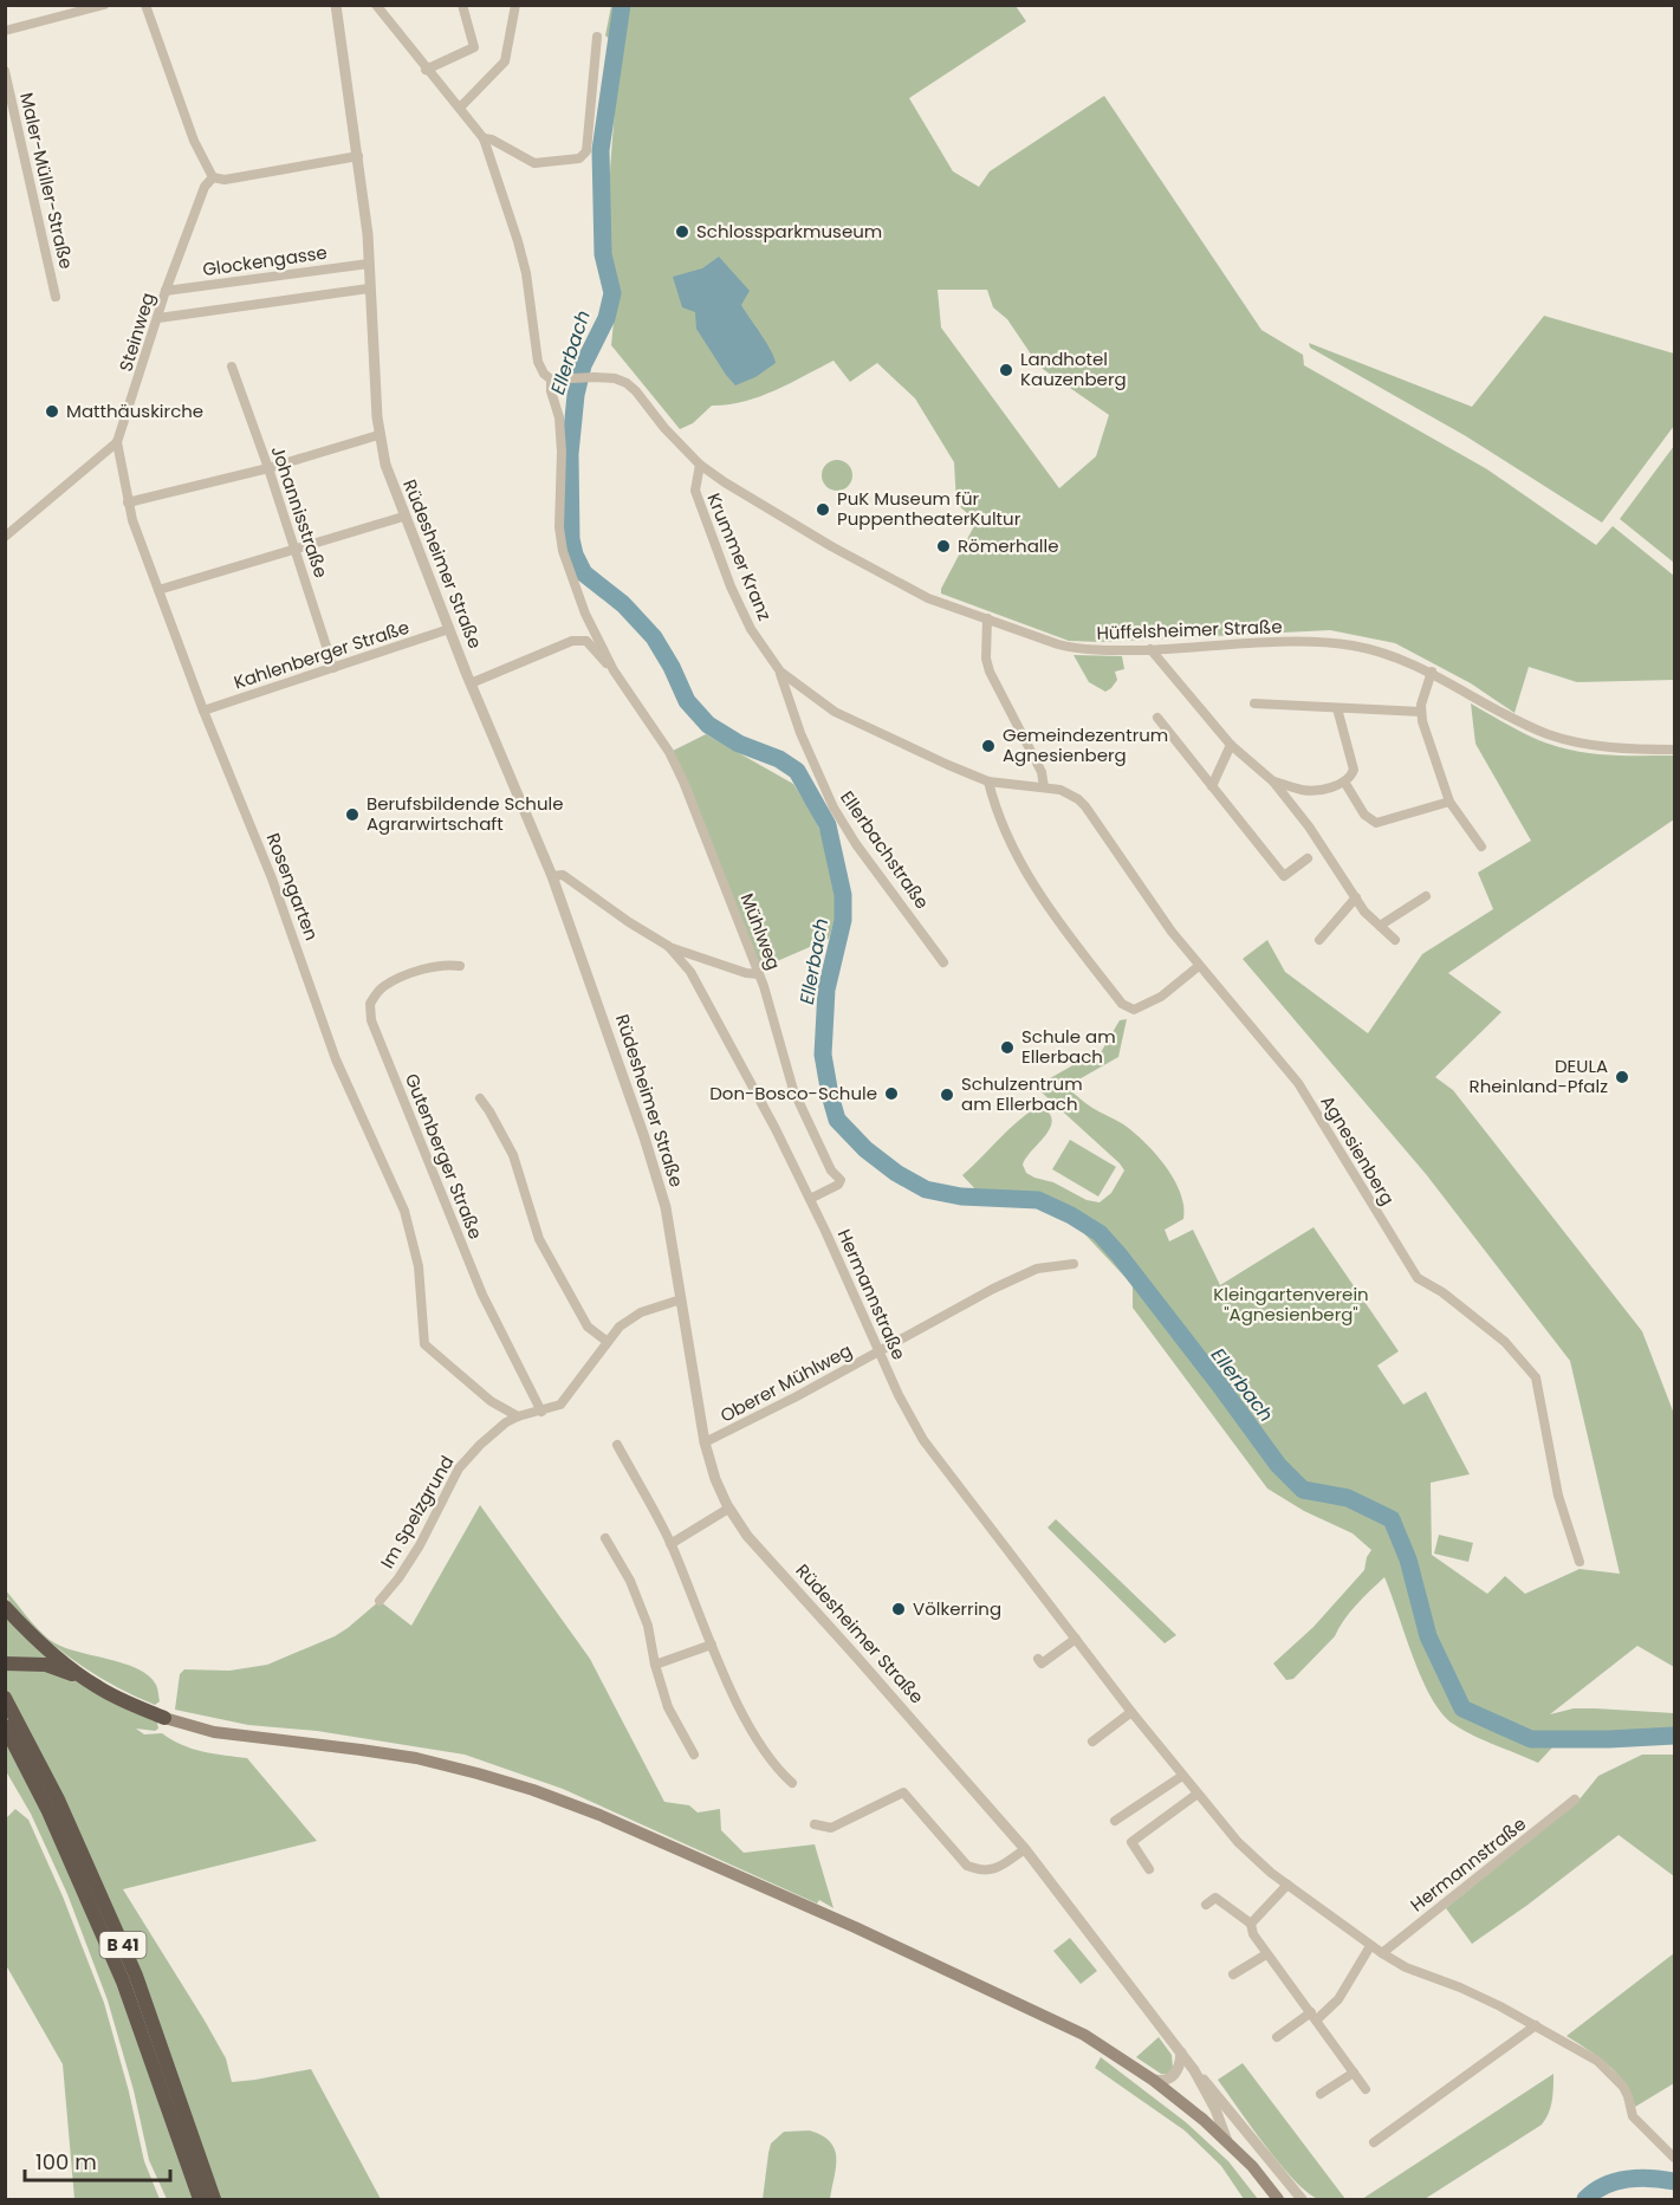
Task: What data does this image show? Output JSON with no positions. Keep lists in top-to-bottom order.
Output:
{
  "streets": {
    "highway": ["B 41"],
    "street": [
      "Maler-Müller-Straße",
      "Glockengasse",
      "Steinweg",
      "Johannisstraße",
      "Krummer Kranz",
      "Rüdesheimer Straße",
      "Hüffelsheimer Straße",
      "Kahlenberger Straße",
      "Ellerbachstraße",
      "Rosengarten",
      "Mühlweg",
      "Agnesienberg",
      "Gutenberger Straße",
      "Hermannstraße",
      "Oberer Mühlweg",
      "Im Spelzgrund"
    ]
  },
  "crossings": [
    ["Glockengasse", "Steinweg"],
    ["Glockengasse", "Rüdesheimer Straße"],
    ["Steinweg", "Rosengarten"],
    ["Johannisstraße", "Kahlenberger Straße"],
    ["Krummer Kranz", "Hüffelsheimer Straße"],
    ["Krummer Kranz", "Ellerbachstraße"],
    ["Krummer Kranz", "Agnesienberg"],
    ["Rüdesheimer Straße", "Kahlenberger Straße"],
    ["Rüdesheimer Straße", "Mühlweg"],
    ["Rüdesheimer Straße", "Hermannstraße"],
    ["Rüdesheimer Straße", "Oberer Mühlweg"],
    ["Rüdesheimer Straße", "Im Spelzgrund"],
    ["Hüffelsheimer Straße", "Mühlweg"],
    ["Kahlenberger Straße", "Rosengarten"],
    ["Rosengarten", "Im Spelzgrund"],
    ["Mühlweg", "Hermannstraße"],
    ["Gutenberger Straße", "Im Spelzgrund"],
    ["Hermannstraße", "Oberer Mühlweg"]
  ],
  "water": ["Ellerbach"],
  "parks": ["Kleingartenverein \"Agnesienberg\""],
  "places": [
    "Schlossparkmuseum",
    "Landhotel Kauzenberg",
    "Matthäuskirche",
    "PuK Museum für PuppentheaterKultur",
    "Römerhalle",
    "Gemeindezentrum Agnesienberg",
    "Berufsbildende Schule Agrarwirtschaft",
    "Schule am Ellerbach",
    "DEULA Rheinland-Pfalz",
    "Don-Bosco-Schule",
    "Schulzentrum am Ellerbach",
    "Völkerring"
  ],
  "scale_bar": "100 m"
}
